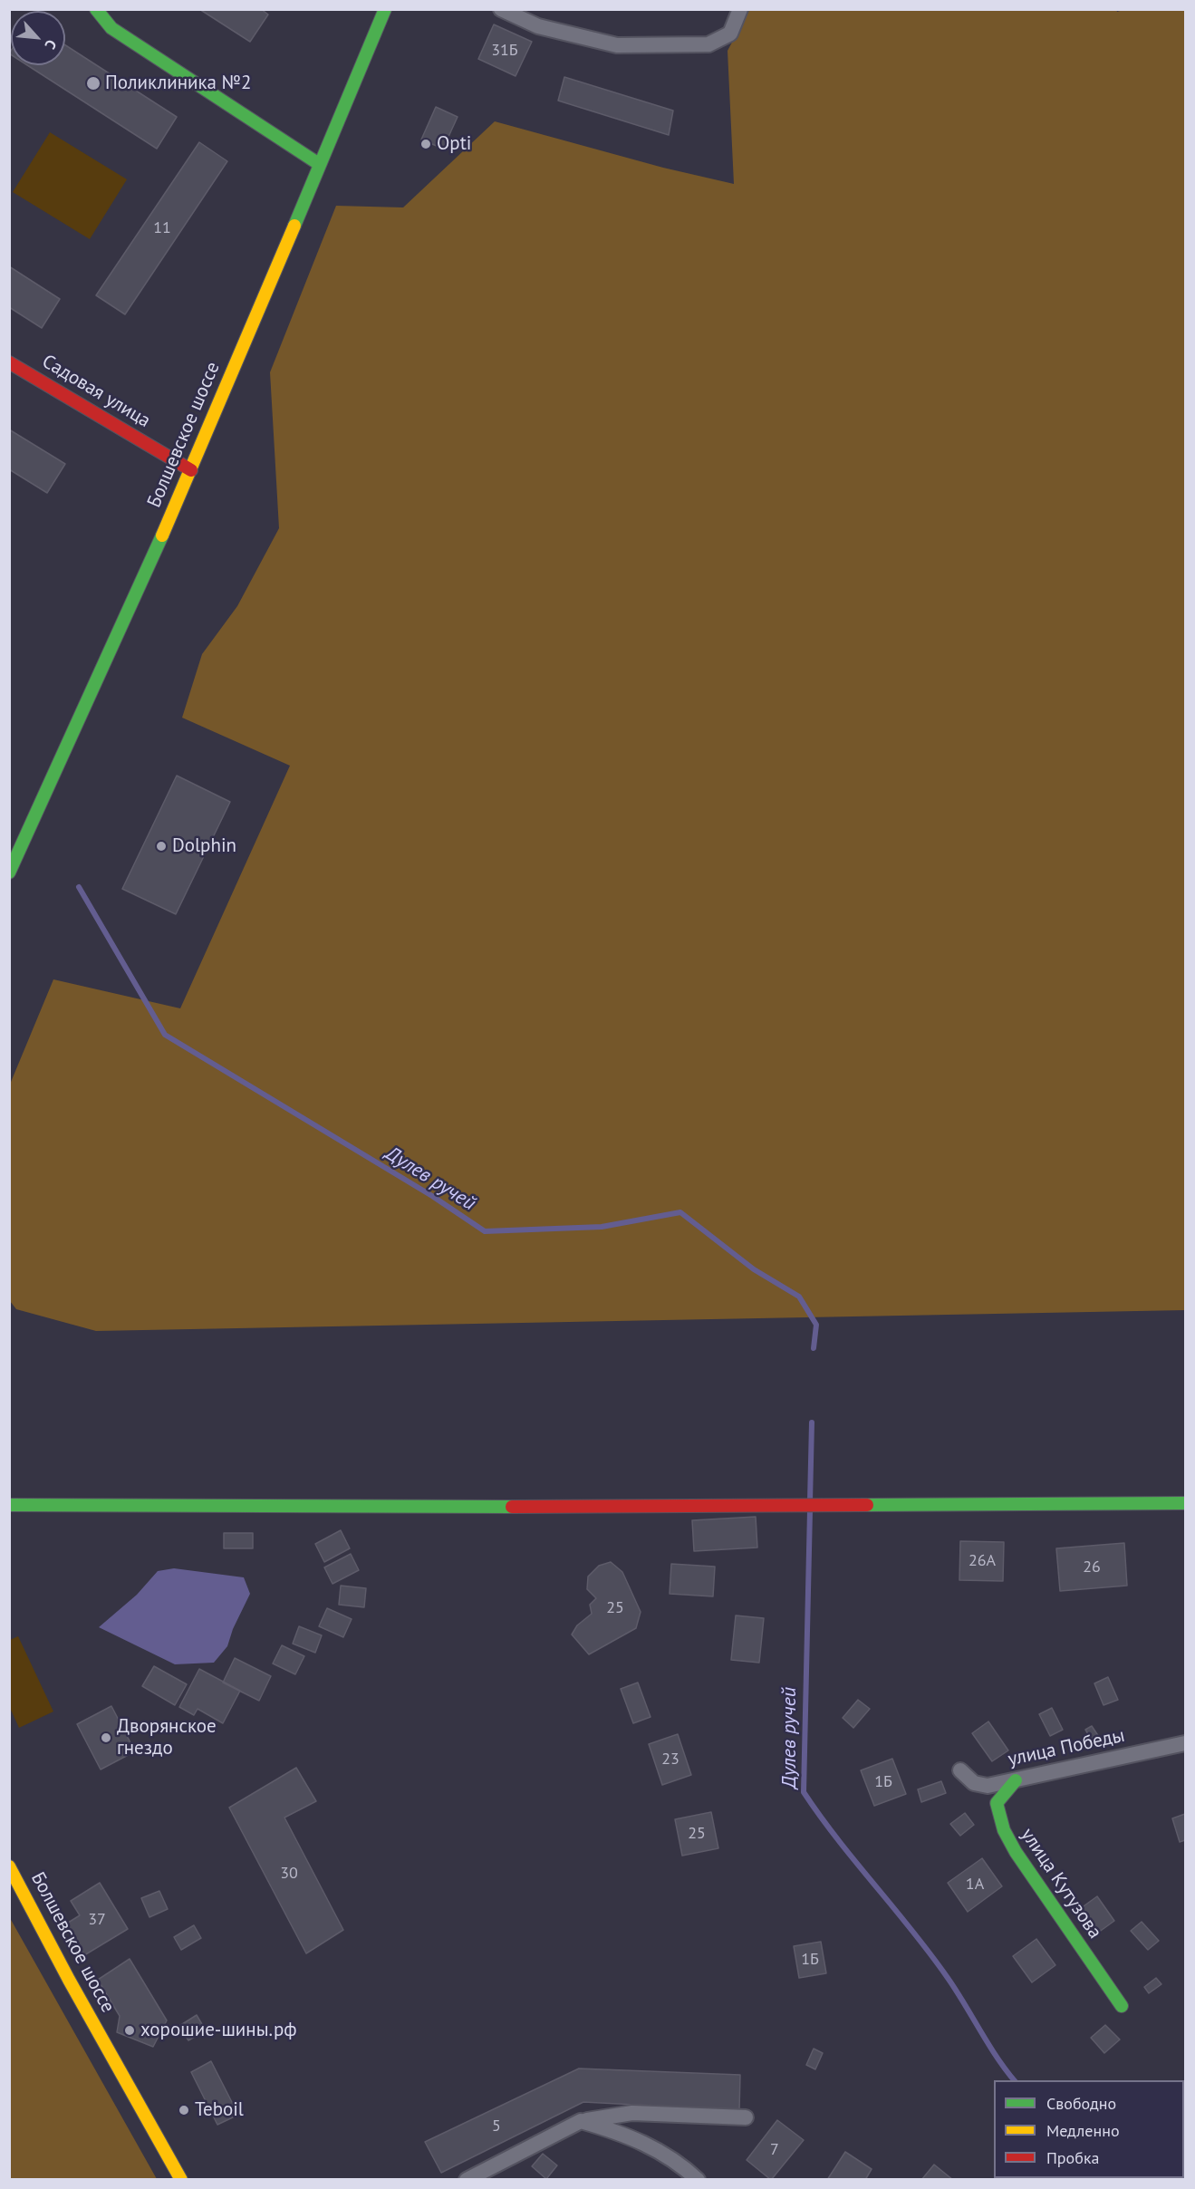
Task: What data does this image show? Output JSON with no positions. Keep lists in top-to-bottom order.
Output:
{
  "streets": {
    "street": [
      "Садовая улица",
      "Болшевское шоссе",
      "улица Победы",
      "улица Кутузова"
    ]
  },
  "crossings": [
    ["Садовая улица", "Болшевское шоссе"],
    ["улица Победы", "улица Кутузова"]
  ],
  "water": ["Дулев ручей"],
  "places": [
    "Поликлиника №2",
    "Opti",
    "Dolphin",
    "Дворянское гнездо",
    "хорошие-шины.рф",
    "Teboil"
  ],
  "house_numbers": [
    "31Б",
    "11",
    "26А",
    "26",
    "25",
    "23",
    "1Б",
    "25",
    "30",
    "1А",
    "37",
    "1Б",
    "5",
    "7"
  ],
  "legend": ["Свободно", "Медленно", "Пробка"],
  "north": "bottom right"
}
